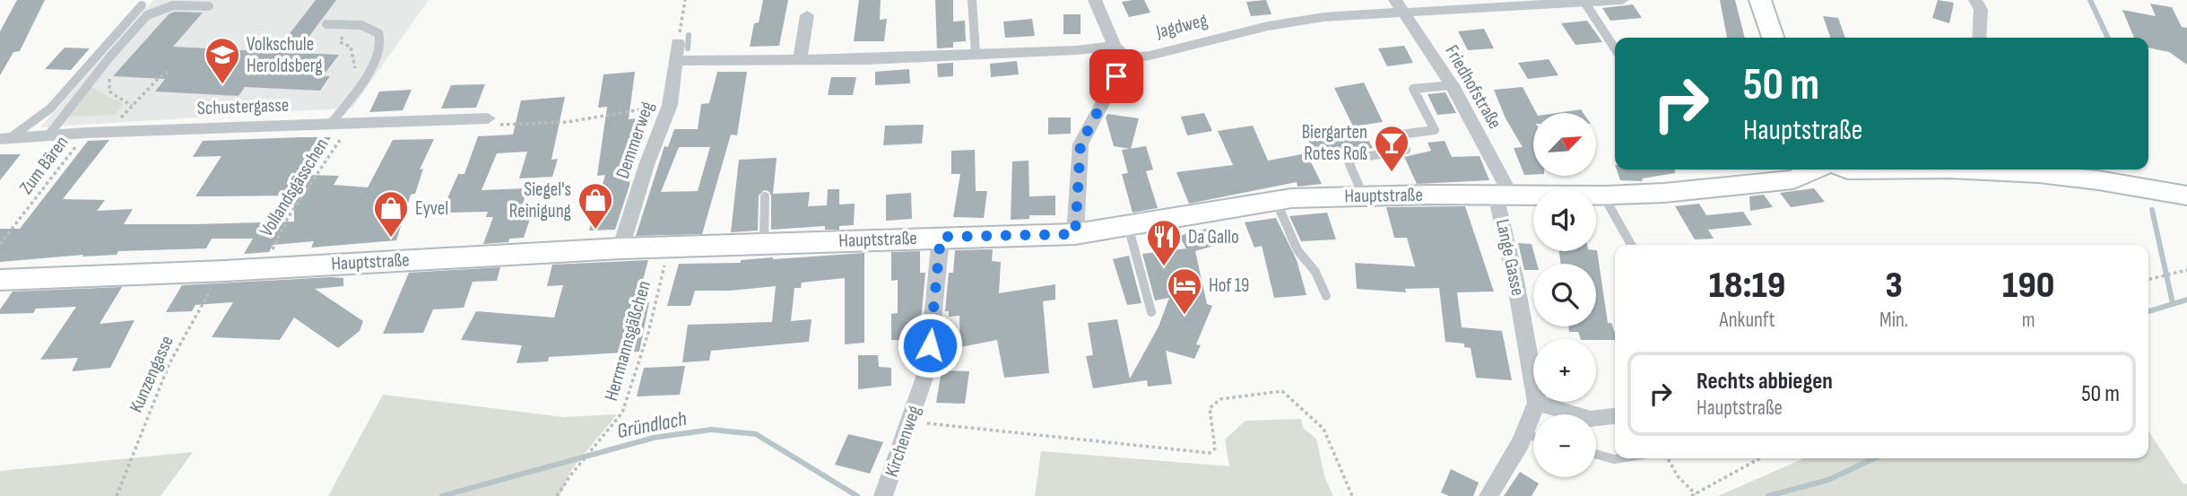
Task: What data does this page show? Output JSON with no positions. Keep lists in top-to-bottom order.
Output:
{
  "streets": {
    "street": [
      "Jagdweg",
      "Friedhofstraße",
      "Schustergasse",
      "Demmerweg",
      "Hauptstraße",
      "Lange Gasse",
      "Kirchenweg"
    ],
    "path": [
      "Zum Bären",
      "Vollandsgässchen",
      "Herrmannsgäßchen",
      "Kunzengasse"
    ]
  },
  "crossings": [
    ["Jagdweg", "Friedhofstraße"],
    ["Friedhofstraße", "Hauptstraße"],
    ["Friedhofstraße", "Lange Gasse"],
    ["Schustergasse", "Zum Bären"],
    ["Schustergasse", "Vollandsgässchen"],
    ["Demmerweg", "Hauptstraße"],
    ["Vollandsgässchen", "Hauptstraße"],
    ["Hauptstraße", "Lange Gasse"],
    ["Hauptstraße", "Herrmannsgäßchen"],
    ["Hauptstraße", "Kunzengasse"],
    ["Hauptstraße", "Kirchenweg"]
  ],
  "water": ["Gründlach"],
  "places": {
    "school or university": ["Volkschule Heroldsberg"],
    "bar": ["Biergarten Rotes Roß"],
    "shop": ["Siegel's Reinigung", "Eyvel"],
    "restaurant": ["Da Gallo"],
    "hotel": ["Hof 19"]
  },
  "north": "top right",
  "page": {
    "turn": ["50 m", "Hauptstraße"],
    "map_buttons": ["+", "−"],
    "eta": [
      "18:19",
      "Ankunft",
      "3",
      "Min.",
      "190",
      "m"
    ],
    "list": [
      {
        "name": "Rechts abbiegen",
        "note": "Hauptstraße",
        "value": "50 m"
      }
    ]
  }
}
